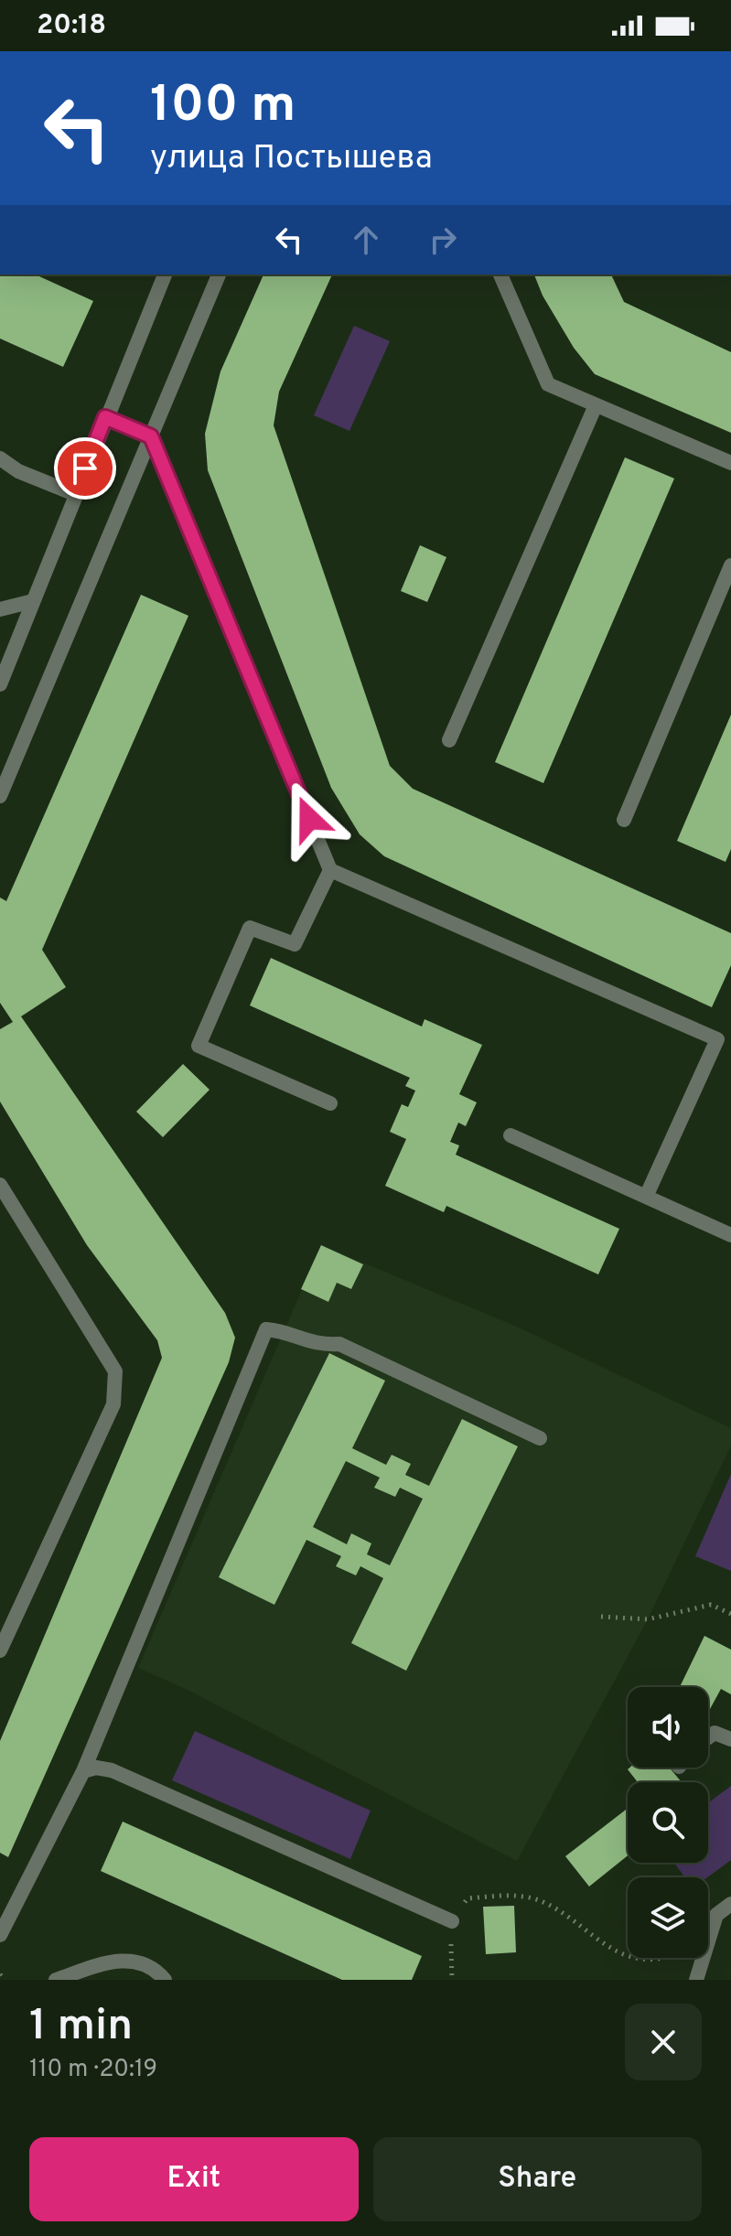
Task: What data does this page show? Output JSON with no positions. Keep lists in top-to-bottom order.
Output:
{
  "page": {
    "status": "20:18",
    "turn": ["100 m", "улица Постышева"],
    "heading": ["1 min", "110 m · 20:19"],
    "buttons": ["Exit", "Share"]
  }
}
